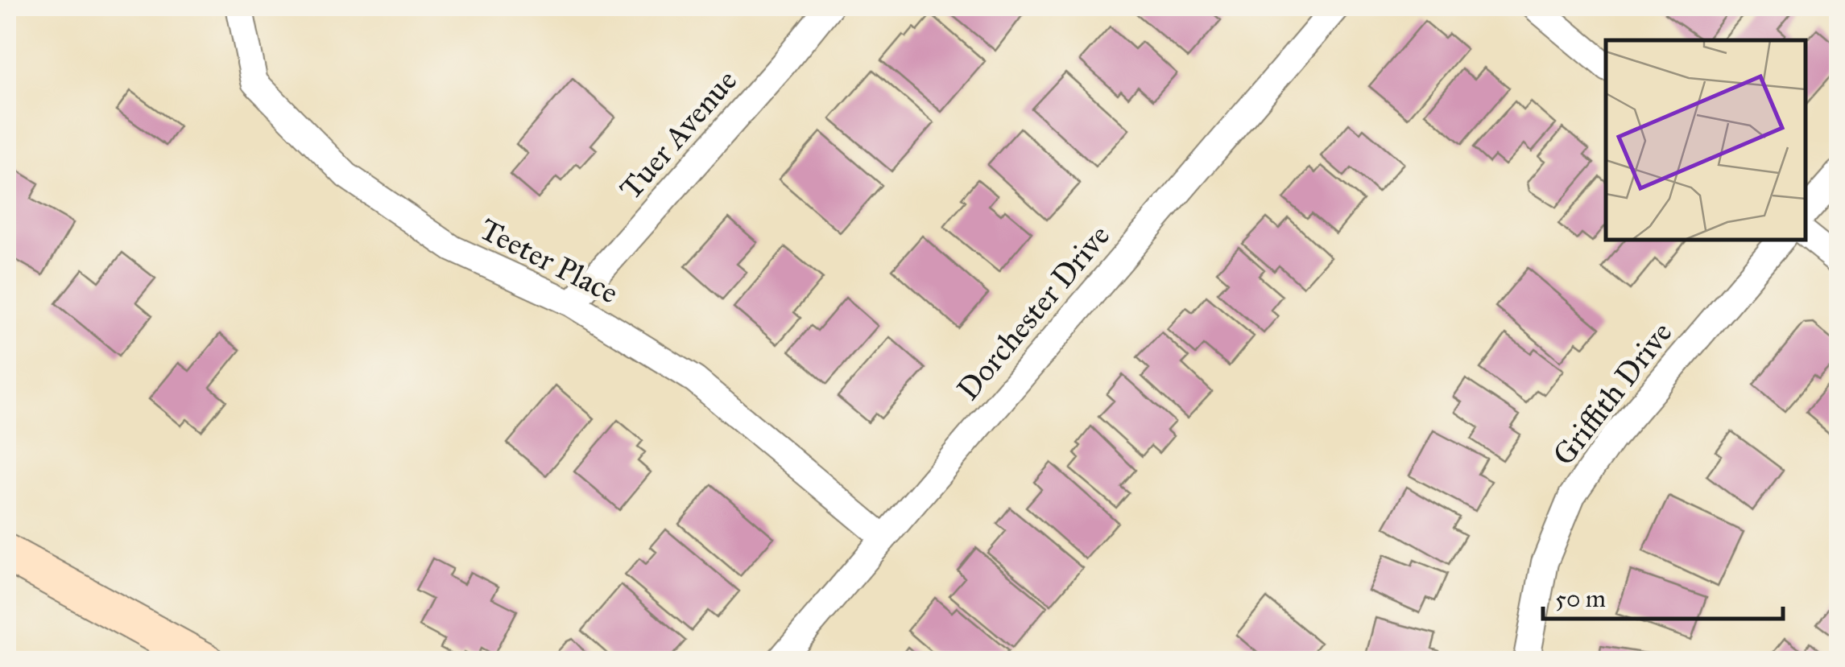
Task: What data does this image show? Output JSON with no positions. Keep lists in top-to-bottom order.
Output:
{
  "streets": {
    "street": [
      "Tuer Avenue",
      "Teeter Place",
      "Dorchester Drive",
      "Griffith Drive"
    ]
  },
  "crossings": [
    ["Tuer Avenue", "Teeter Place"],
    ["Teeter Place", "Dorchester Drive"]
  ],
  "scale_bar": "50 m"
}
